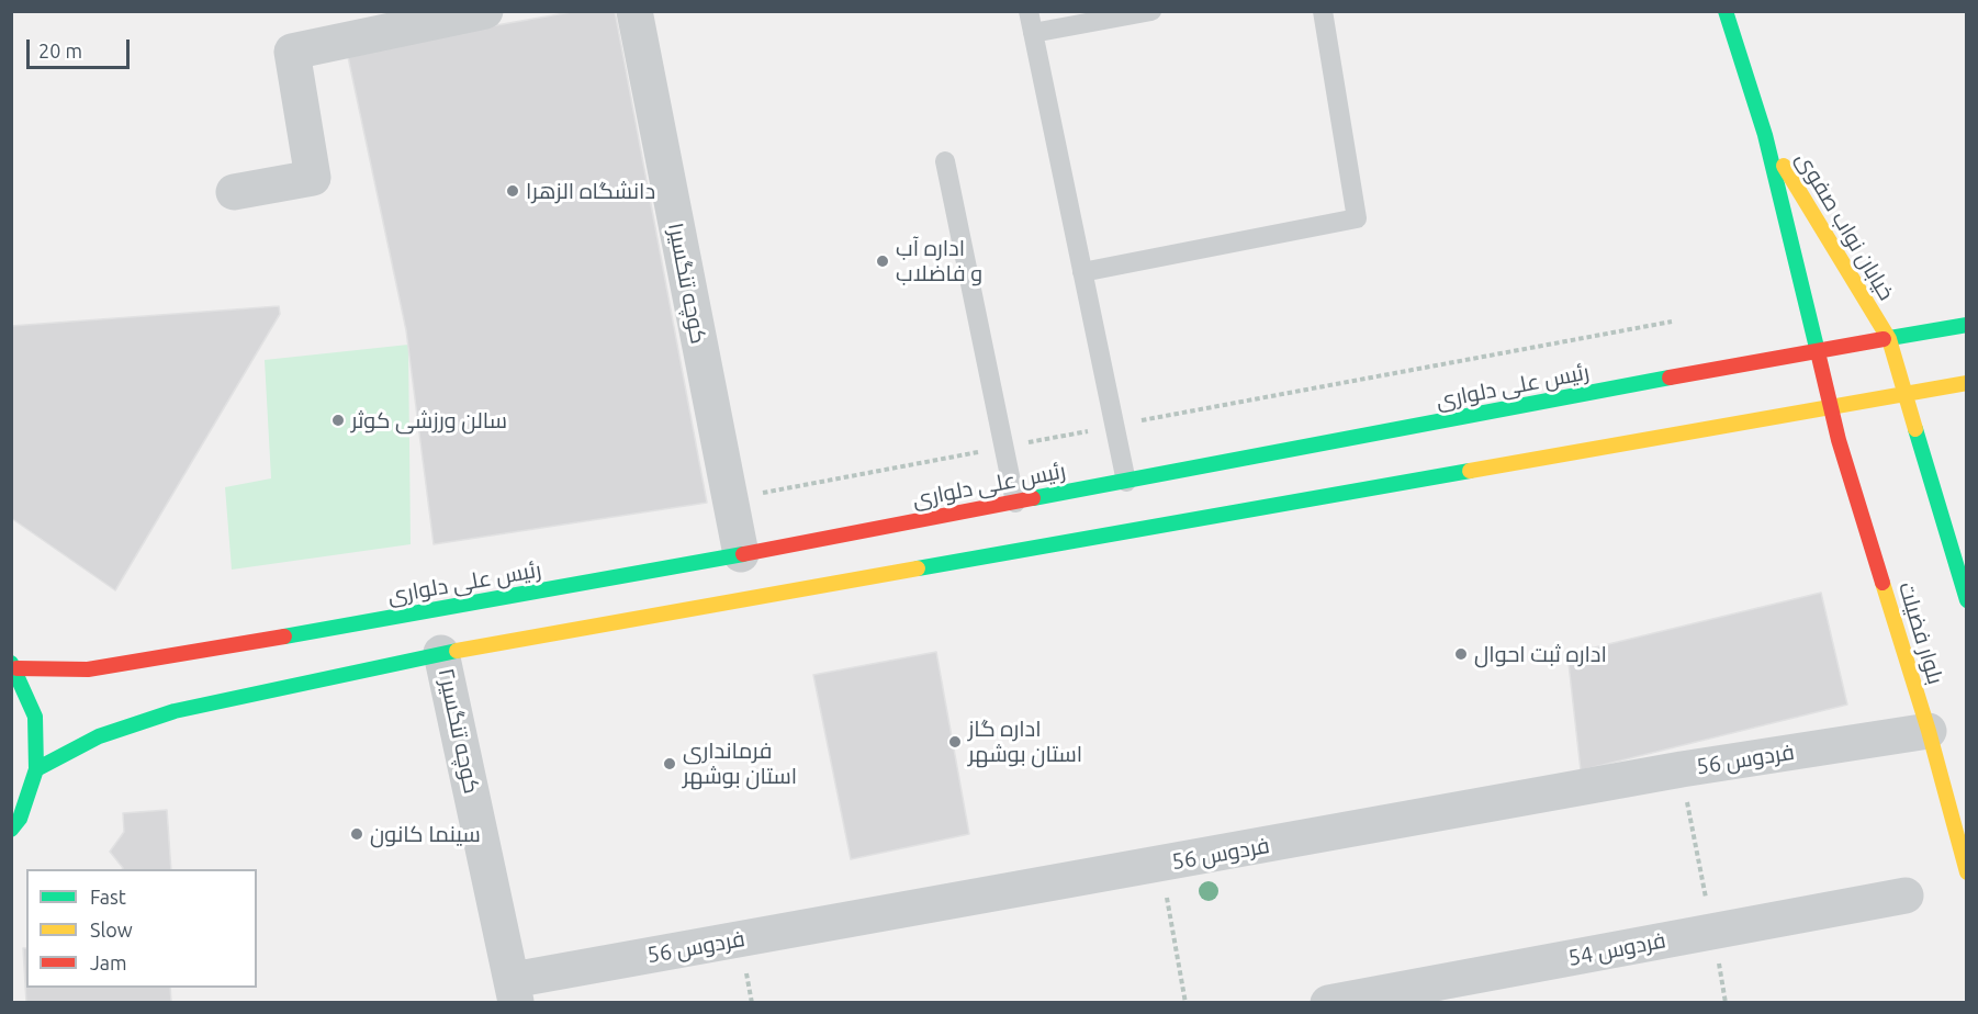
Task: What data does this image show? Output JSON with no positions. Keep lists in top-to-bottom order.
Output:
{
  "streets": {
    "main road": ["خیابان نواب صفوی", "رئیس علی دلواری", "بلوار فضیلت"],
    "street": [
      "کوچه تنگسیر۱",
      "کوچه تنگسیر۲",
      "فردوس 56",
      "فردوس 54"
    ]
  },
  "crossings": [
    ["خیابان نواب صفوی", "رئیس علی دلواری"],
    ["خیابان نواب صفوی", "بلوار فضیلت"],
    ["کوچه تنگسیر۱", "رئیس علی دلواری"],
    ["بلوار فضیلت", "فردوس 56"],
    ["کوچه تنگسیر۲", "فردوس 56"]
  ],
  "places": [
    "دانشگاه الزهرا",
    "اداره آب و فاضلاب",
    "سالن ورزشی کوثر",
    "اداره ثبت احوال",
    "اداره گاز استان بوشهر",
    "فرمانداری استان بوشهر",
    "سینما کانون"
  ],
  "legend": ["Fast", "Slow", "Jam"],
  "scale_bar": "20 m"
}
